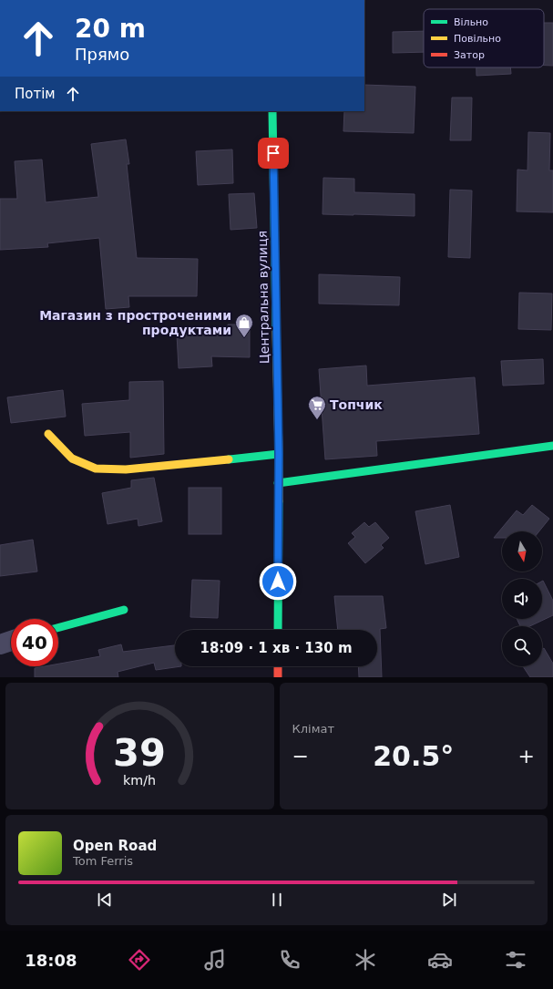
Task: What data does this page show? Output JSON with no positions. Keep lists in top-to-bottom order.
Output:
{
  "streets": {
    "street": ["Центральна вулиця"]
  },
  "places": {
    "shop": ["Магазин з простроченими продуктами"],
    "supermarket": ["Топчик"]
  },
  "legend": ["Вільно", "Повільно", "Затор"],
  "north": "bottom",
  "page": {
    "turn": ["20 m", "Прямо"],
    "then": "Потім",
    "limit": "40",
    "trip": "18:09 · 1 хв · 130 m",
    "tile": "Клімат",
    "heat": ["−", "20.5°", "+"],
    "song": ["Open Road", "Tom Ferris"],
    "tabs": "18:08",
    "gauge": ["39", "km/h"]
  }
}
